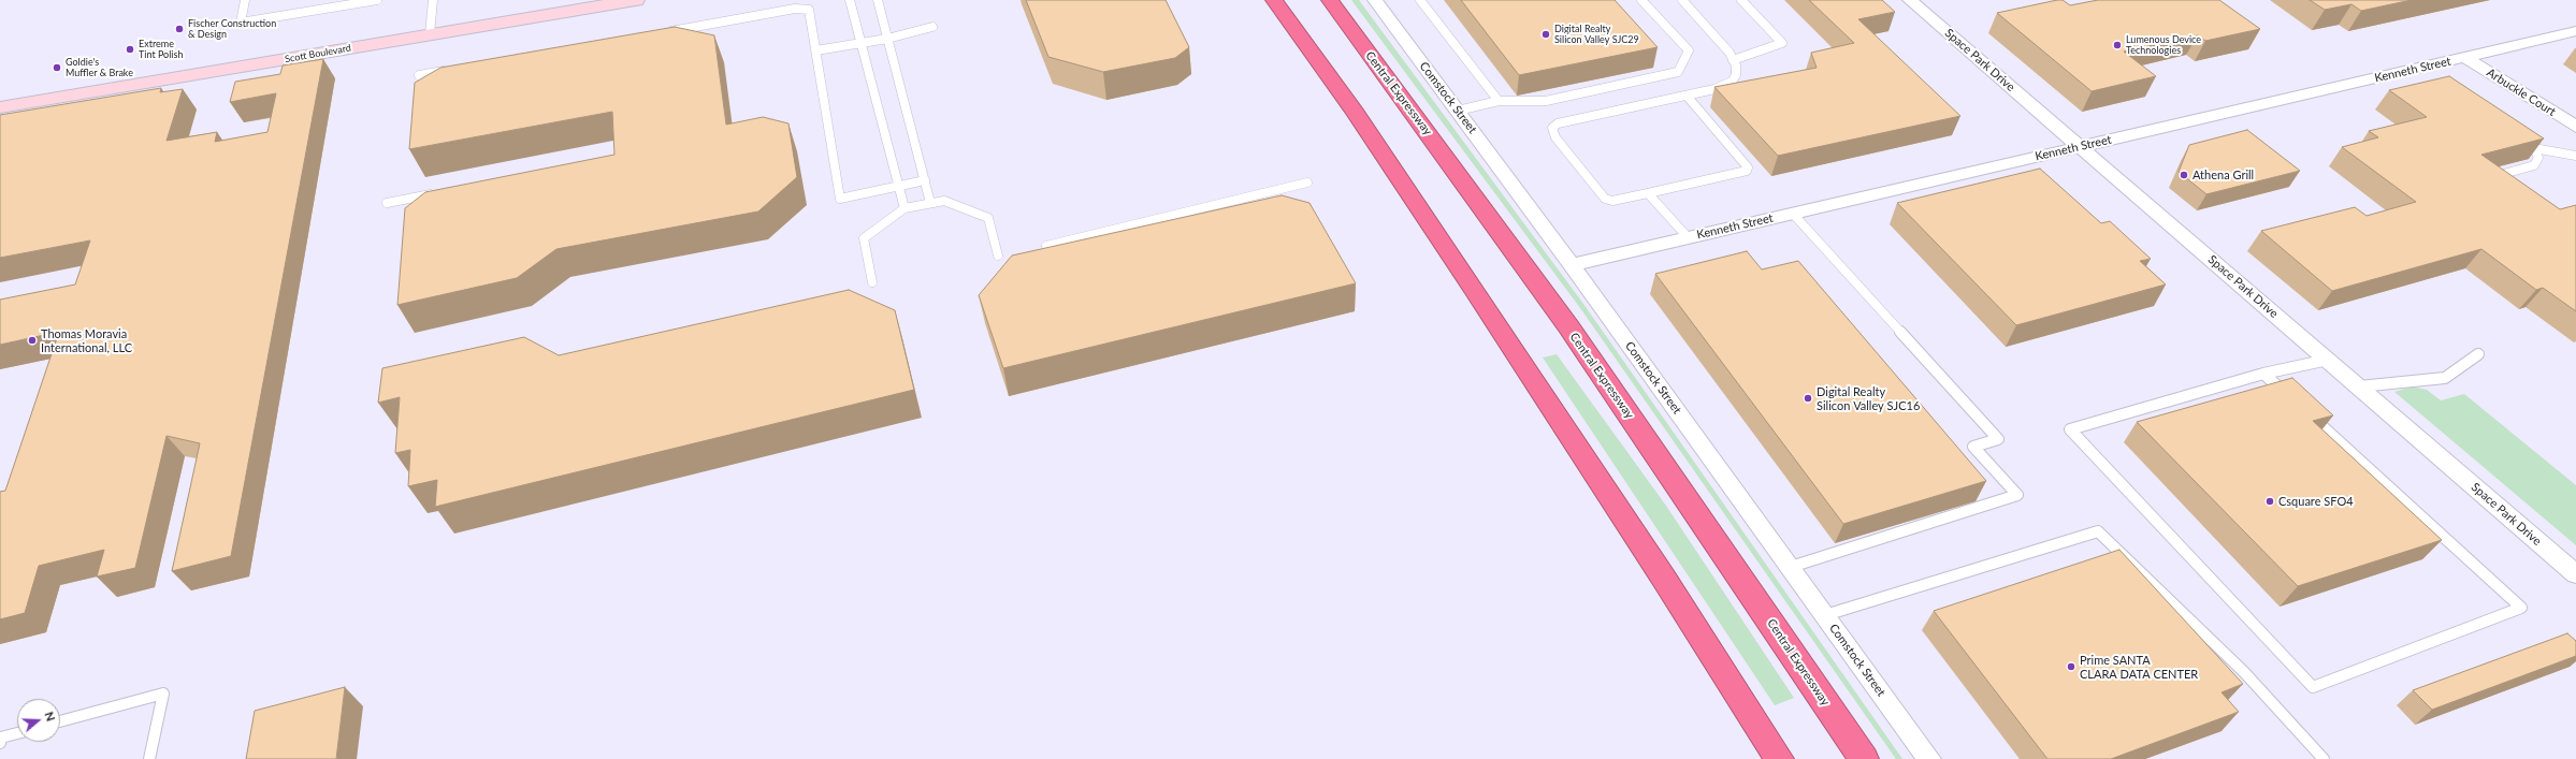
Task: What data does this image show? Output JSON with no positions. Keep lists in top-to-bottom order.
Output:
{
  "streets": {
    "highway": ["Central Expressway"],
    "main road": ["Scott Boulevard"],
    "street": [
      "Space Park Drive",
      "Kenneth Street",
      "Arbuckle Court",
      "Comstock Street"
    ]
  },
  "crossings": [
    ["Space Park Drive", "Kenneth Street"],
    ["Kenneth Street", "Arbuckle Court"],
    ["Kenneth Street", "Comstock Street"]
  ],
  "places": [
    "Fischer Construction & Design",
    "Digital Realty Silicon Valley SJC29",
    "Lumenous Device Technologies",
    "Extreme Tint Polish",
    "Goldie's Muffler & Brake",
    "Athena Grill",
    "Thomas Moravia International, LLC",
    "Digital Realty Silicon Valley SJC16",
    "Csquare SFO4",
    "Prime SANTA CLARA DATA CENTER"
  ],
  "north": "right"
}
